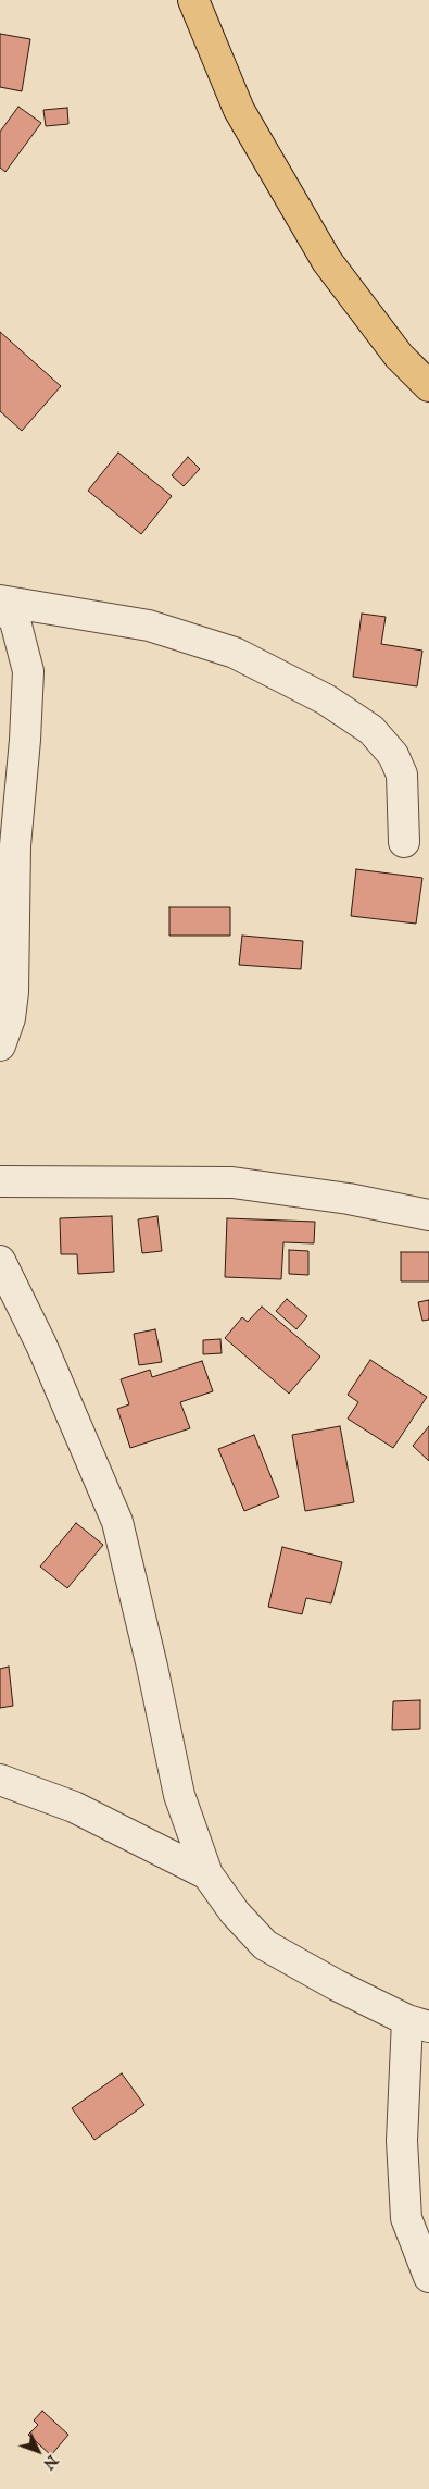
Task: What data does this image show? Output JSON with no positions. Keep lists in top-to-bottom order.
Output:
{
  "north": "bottom right"
}
